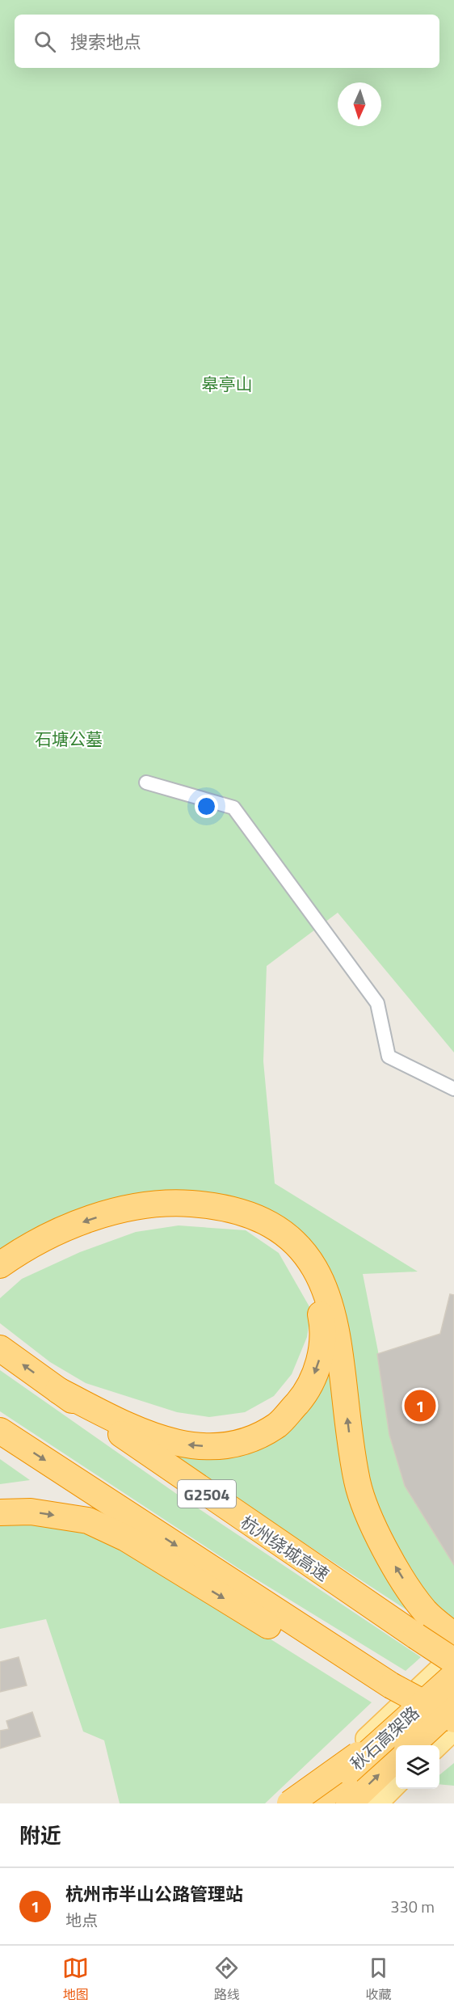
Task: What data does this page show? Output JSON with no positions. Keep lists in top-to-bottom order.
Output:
{
  "streets": {
    "highway": ["G2504", "杭州绕城高速", "秋石高架路"]
  },
  "parks": ["皋亭山", "石塘公墓"],
  "north": "bottom",
  "page": {
    "search": "搜索地点",
    "pins": "1",
    "heading": "附近",
    "list": [
      {
        "mark": "1",
        "name": "杭州市半山公路管理站",
        "note": "地点",
        "value": "330 m"
      }
    ],
    "nav": ["地图", "路线", "收藏"]
  }
}
